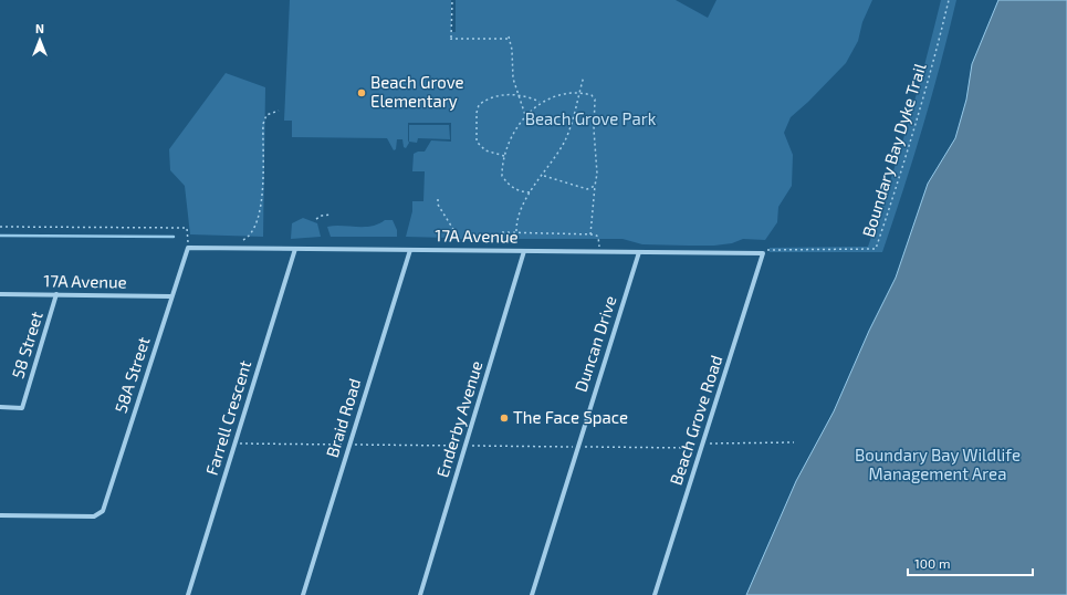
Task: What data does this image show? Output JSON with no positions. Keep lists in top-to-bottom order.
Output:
{
  "streets": {
    "street": [
      "17A Avenue",
      "Duncan Drive",
      "58 Street",
      "58A Street",
      "Farrell Crescent",
      "Braid Road",
      "Enderby Avenue",
      "Beach Grove Road"
    ],
    "path": ["Boundary Bay Dyke Trail"]
  },
  "crossings": [
    ["Boundary Bay Dyke Trail", "17A Avenue"],
    ["Boundary Bay Dyke Trail", "Beach Grove Road"],
    ["17A Avenue", "Duncan Drive"],
    ["17A Avenue", "58 Street"],
    ["17A Avenue", "58A Street"],
    ["17A Avenue", "Farrell Crescent"],
    ["17A Avenue", "Braid Road"],
    ["17A Avenue", "Enderby Avenue"],
    ["17A Avenue", "Beach Grove Road"]
  ],
  "parks": ["Beach Grove Park", "Boundary Bay Wildlife Management Area"],
  "places": ["Beach Grove Elementary", "The Face Space"],
  "scale_bar": "100 m",
  "north": "top"
}
